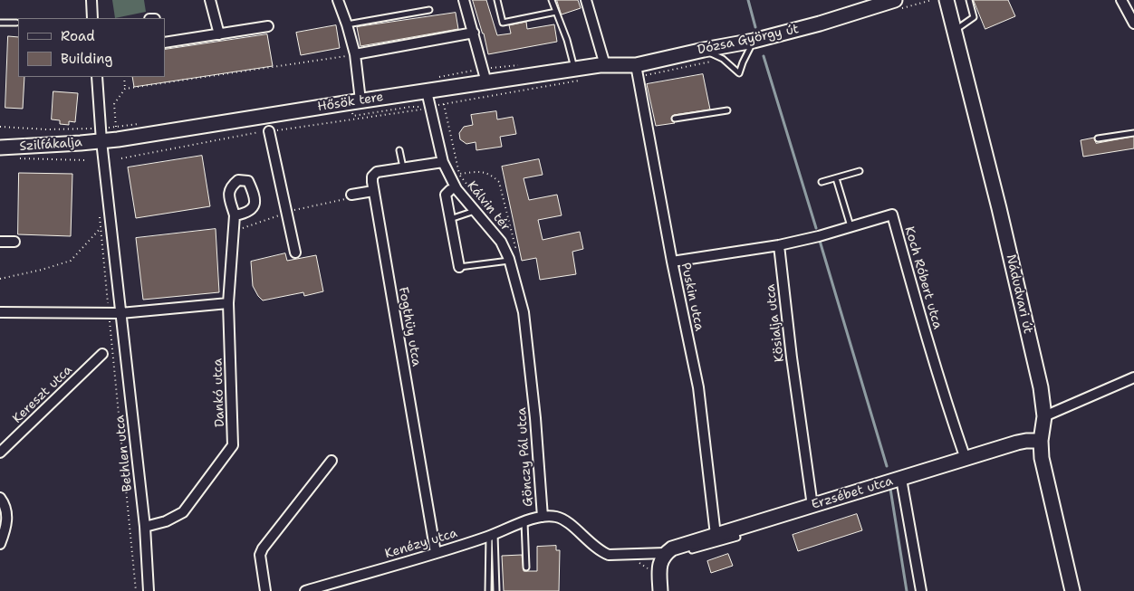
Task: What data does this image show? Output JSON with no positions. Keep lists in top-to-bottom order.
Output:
{
  "streets": {
    "main road": [
      "Dózsa György út",
      "Hősök tere",
      "Szilfákalja",
      "Nádudvari út",
      "Erzsébet utca"
    ],
    "street": [
      "Kálvin tér",
      "Koch Róbert utca",
      "Puskin utca",
      "Kösialja utca",
      "Fogthüy utca",
      "Dankó utca",
      "Kereszt utca",
      "Bethlen utca",
      "Gönczy Pál utca",
      "Kenézy utca"
    ]
  },
  "crossings": [
    ["Dózsa György út", "Hősök tere"],
    ["Dózsa György út", "Puskin utca"],
    ["Hősök tere", "Szilfákalja"],
    ["Hősök tere", "Kálvin tér"],
    ["Hősök tere", "Bethlen utca"],
    ["Szilfákalja", "Bethlen utca"],
    ["Kálvin tér", "Fogthüy utca"],
    ["Kálvin tér", "Gönczy Pál utca"],
    ["Koch Róbert utca", "Kösialja utca"],
    ["Koch Róbert utca", "Erzsébet utca"],
    ["Nádudvari út", "Erzsébet utca"],
    ["Puskin utca", "Erzsébet utca"],
    ["Kösialja utca", "Erzsébet utca"],
    ["Fogthüy utca", "Kenézy utca"],
    ["Dankó utca", "Bethlen utca"],
    ["Gönczy Pál utca", "Erzsébet utca"],
    ["Gönczy Pál utca", "Kenézy utca"]
  ],
  "legend": ["Road", "Building"]
}
